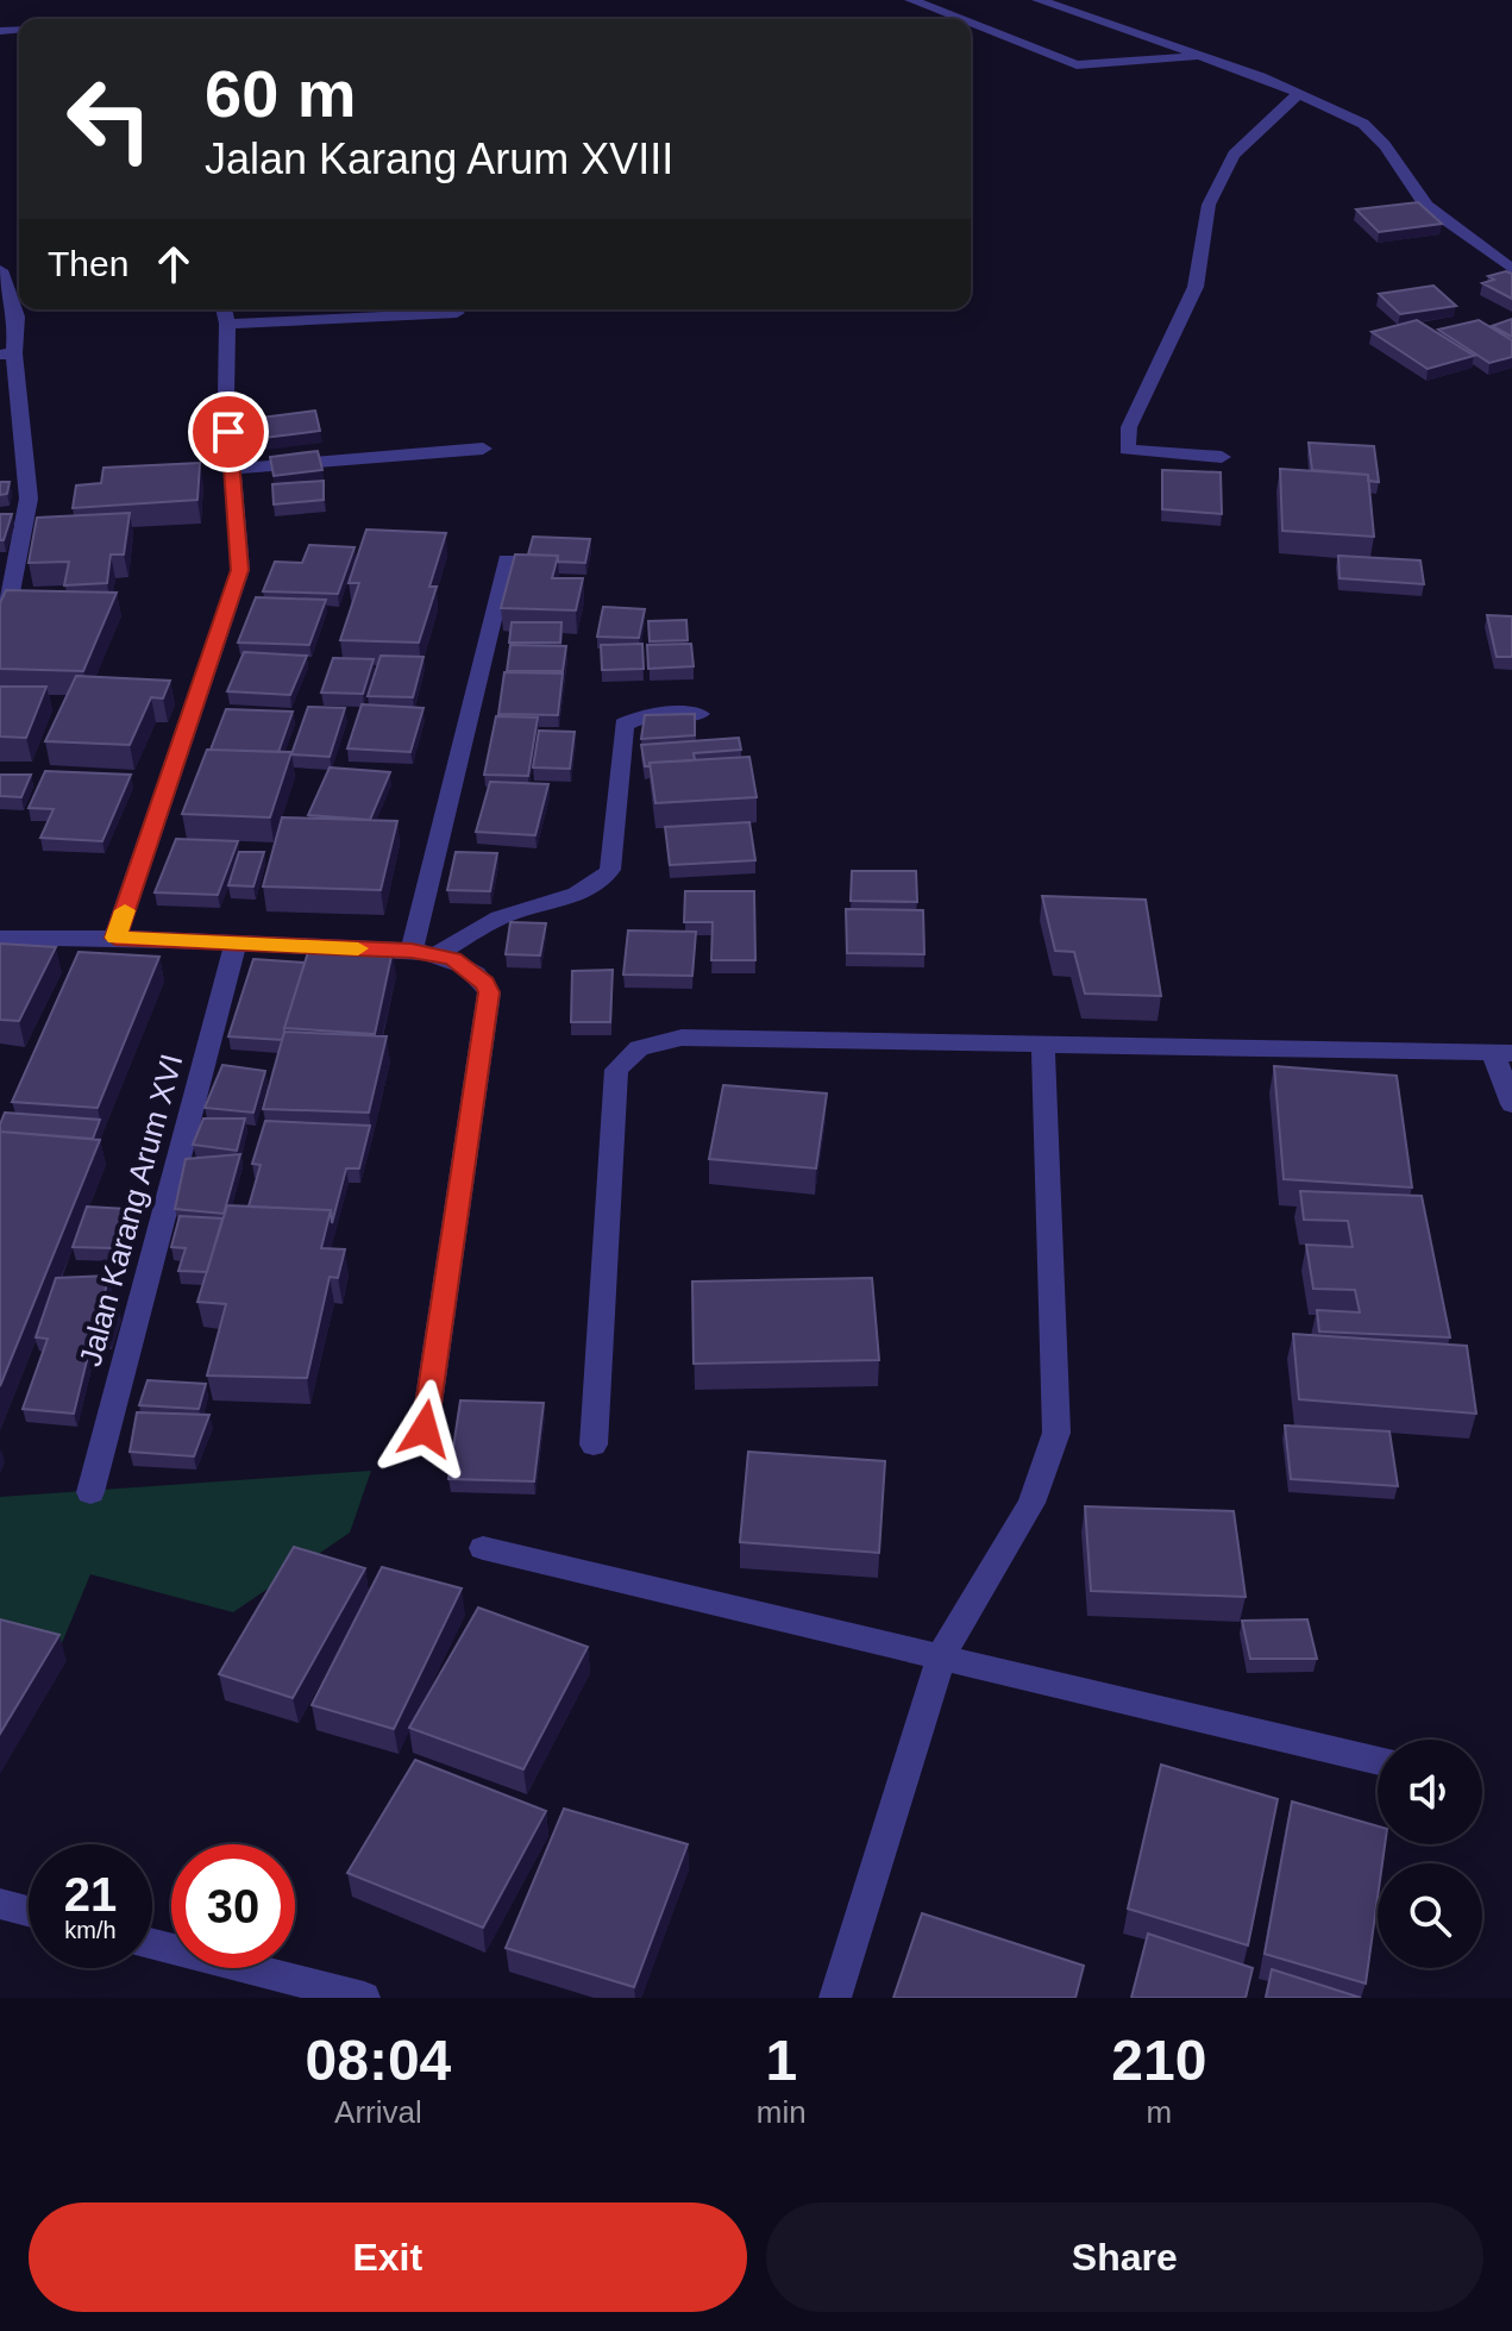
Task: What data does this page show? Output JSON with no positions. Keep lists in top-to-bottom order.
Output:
{
  "streets": {
    "street": ["Jalan Karang Arum XVI"]
  },
  "page": {
    "turn": ["60 m", "Jalan Karang Arum XVIII"],
    "then": "Then",
    "speed": "21 km/h",
    "limit": "30",
    "eta": [
      "08:04",
      "Arrival",
      "1",
      "min",
      "210",
      "m"
    ],
    "buttons": ["Exit", "Share"]
  }
}
